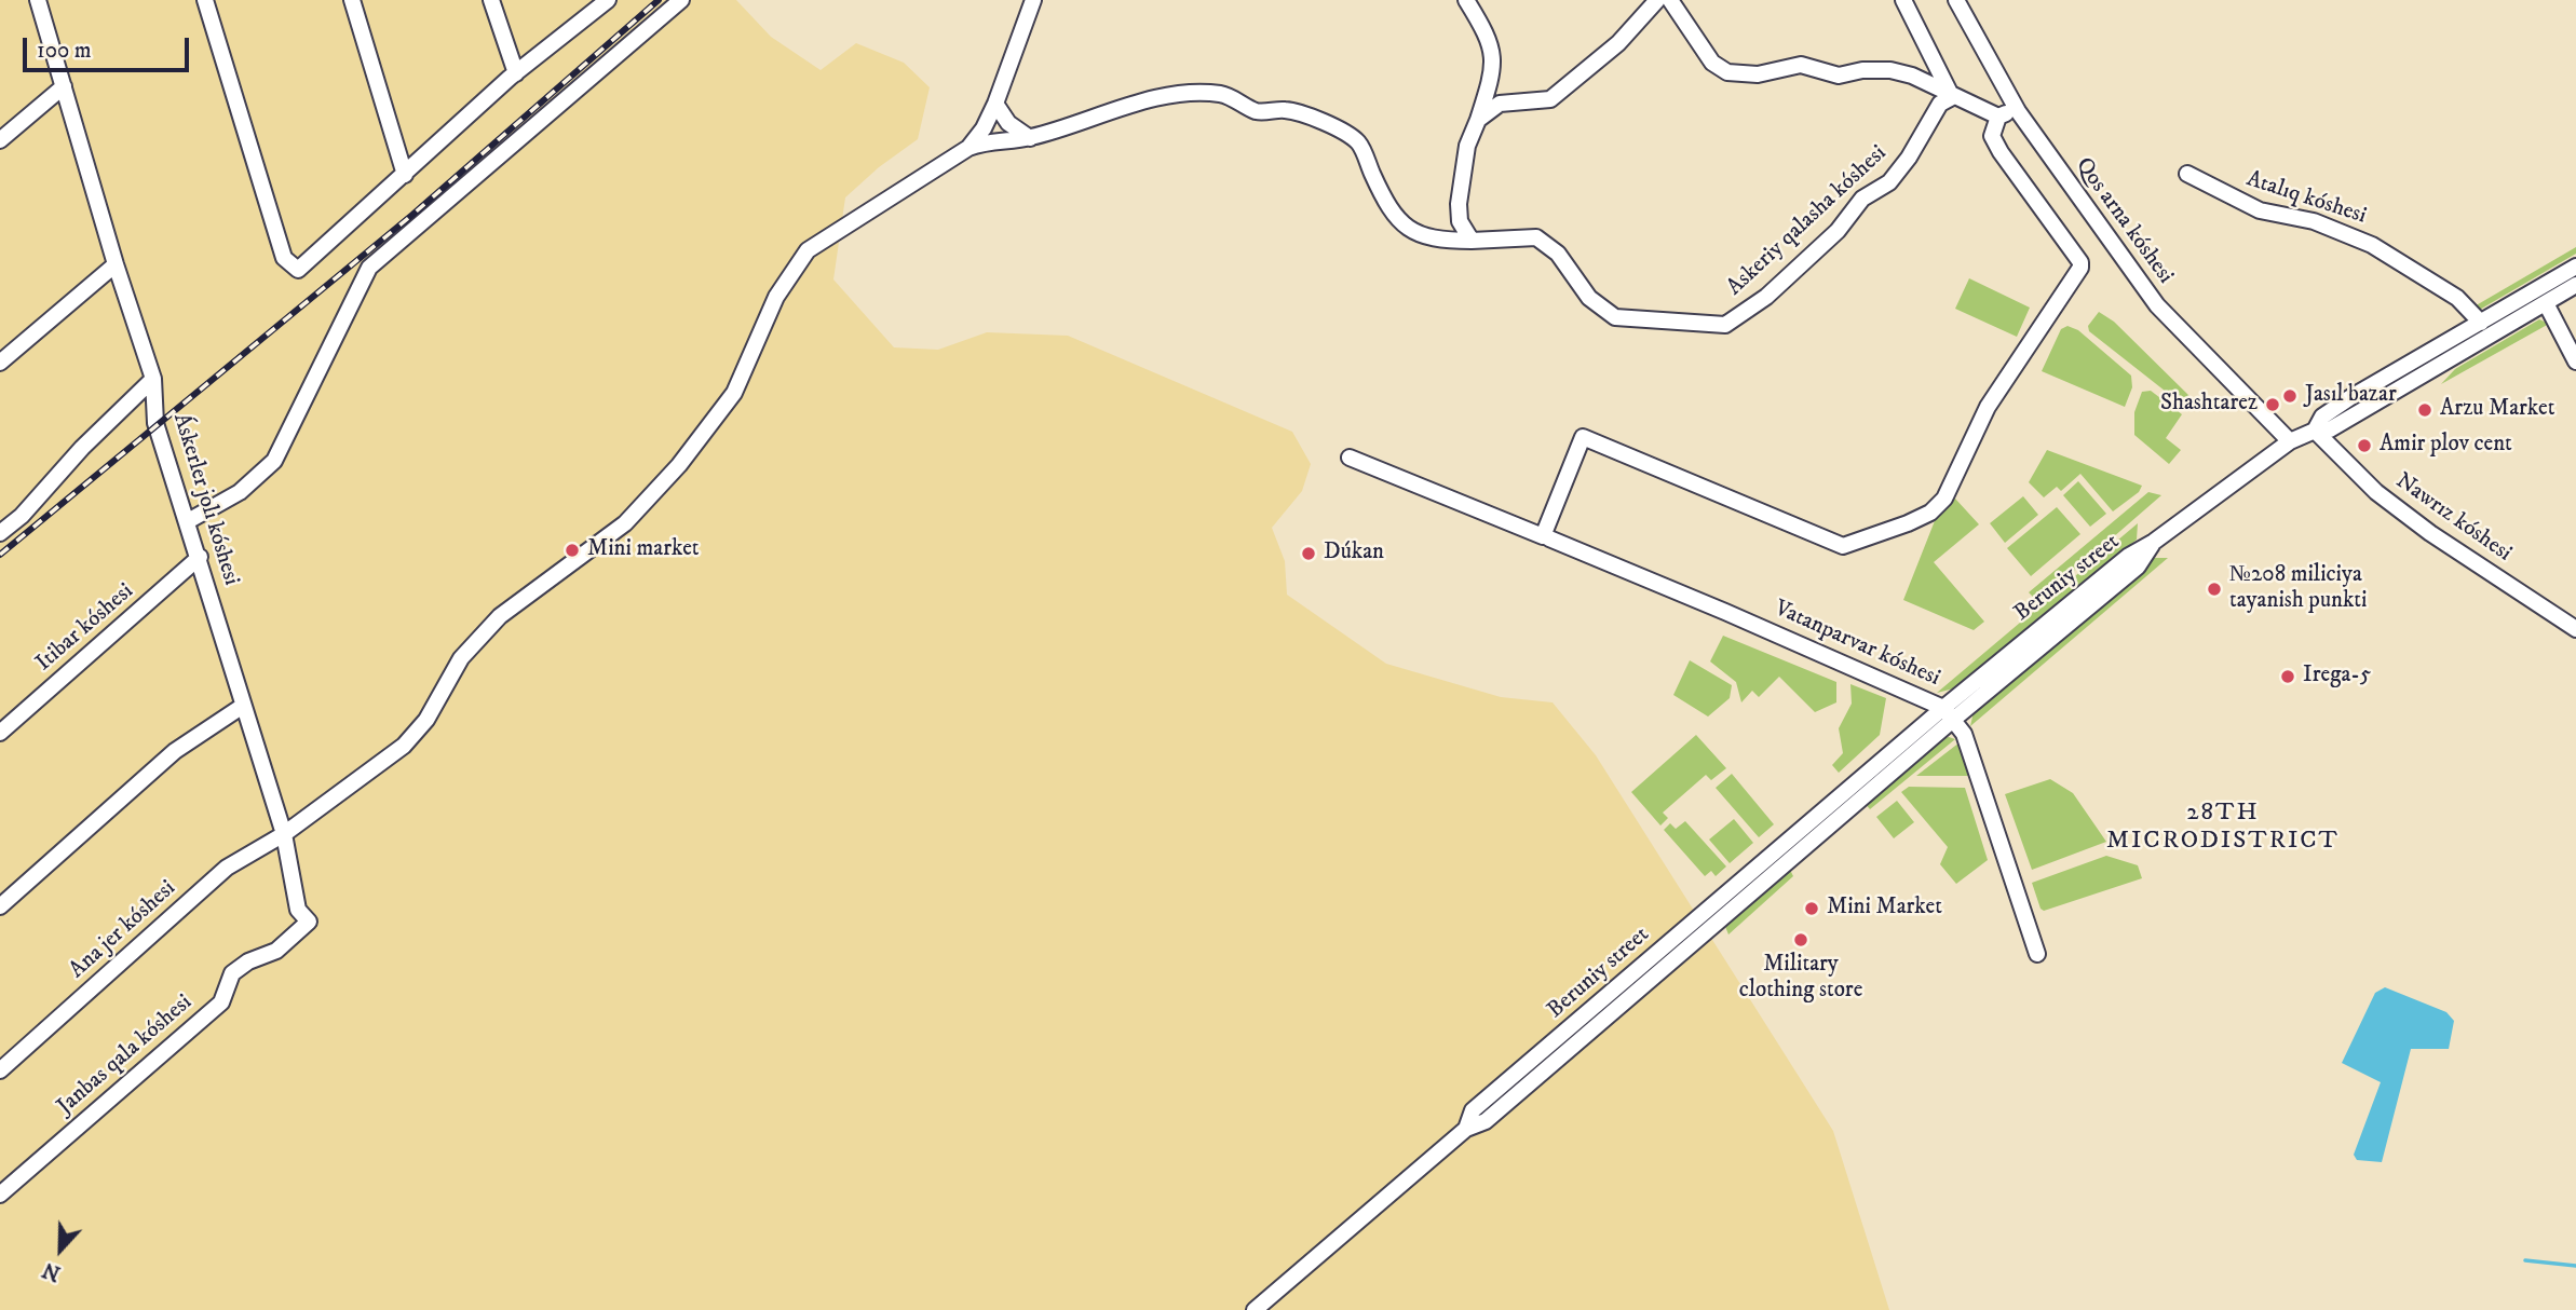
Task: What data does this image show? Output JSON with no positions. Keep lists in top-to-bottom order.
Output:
{
  "streets": {
    "street": [
      "Atalıq kóshesi",
      "Askeriy qalasha kóshesi",
      "Qos arna kóshesi",
      "Áskerler jolı kóshesi",
      "Nawrız kóshesi",
      "Beruniy street",
      "Itibar kóshesi",
      "Vatanparvar kóshesi",
      "Ana jer kóshesi",
      "Janbas qala kóshesi"
    ]
  },
  "crossings": [
    ["Askeriy qalasha kóshesi", "Ana jer kóshesi"],
    ["Qos arna kóshesi", "Beruniy street"],
    ["Áskerler jolı kóshesi", "Itibar kóshesi"],
    ["Áskerler jolı kóshesi", "Ana jer kóshesi"],
    ["Áskerler jolı kóshesi", "Janbas qala kóshesi"],
    ["Nawrız kóshesi", "Beruniy street"],
    ["Beruniy street", "Vatanparvar kóshesi"]
  ],
  "districts": ["28TH MICRODISTRICT"],
  "places": [
    "Jasıl bazar",
    "Shashtarez",
    "Arzu Market",
    "Amir plov cent",
    "Mini market",
    "Dúkan",
    "№208 miliciya tayanish punkti",
    "Irega-5",
    "Mini Market",
    "Military clothing store"
  ],
  "scale_bar": "100 m",
  "north": "bottom"
}
